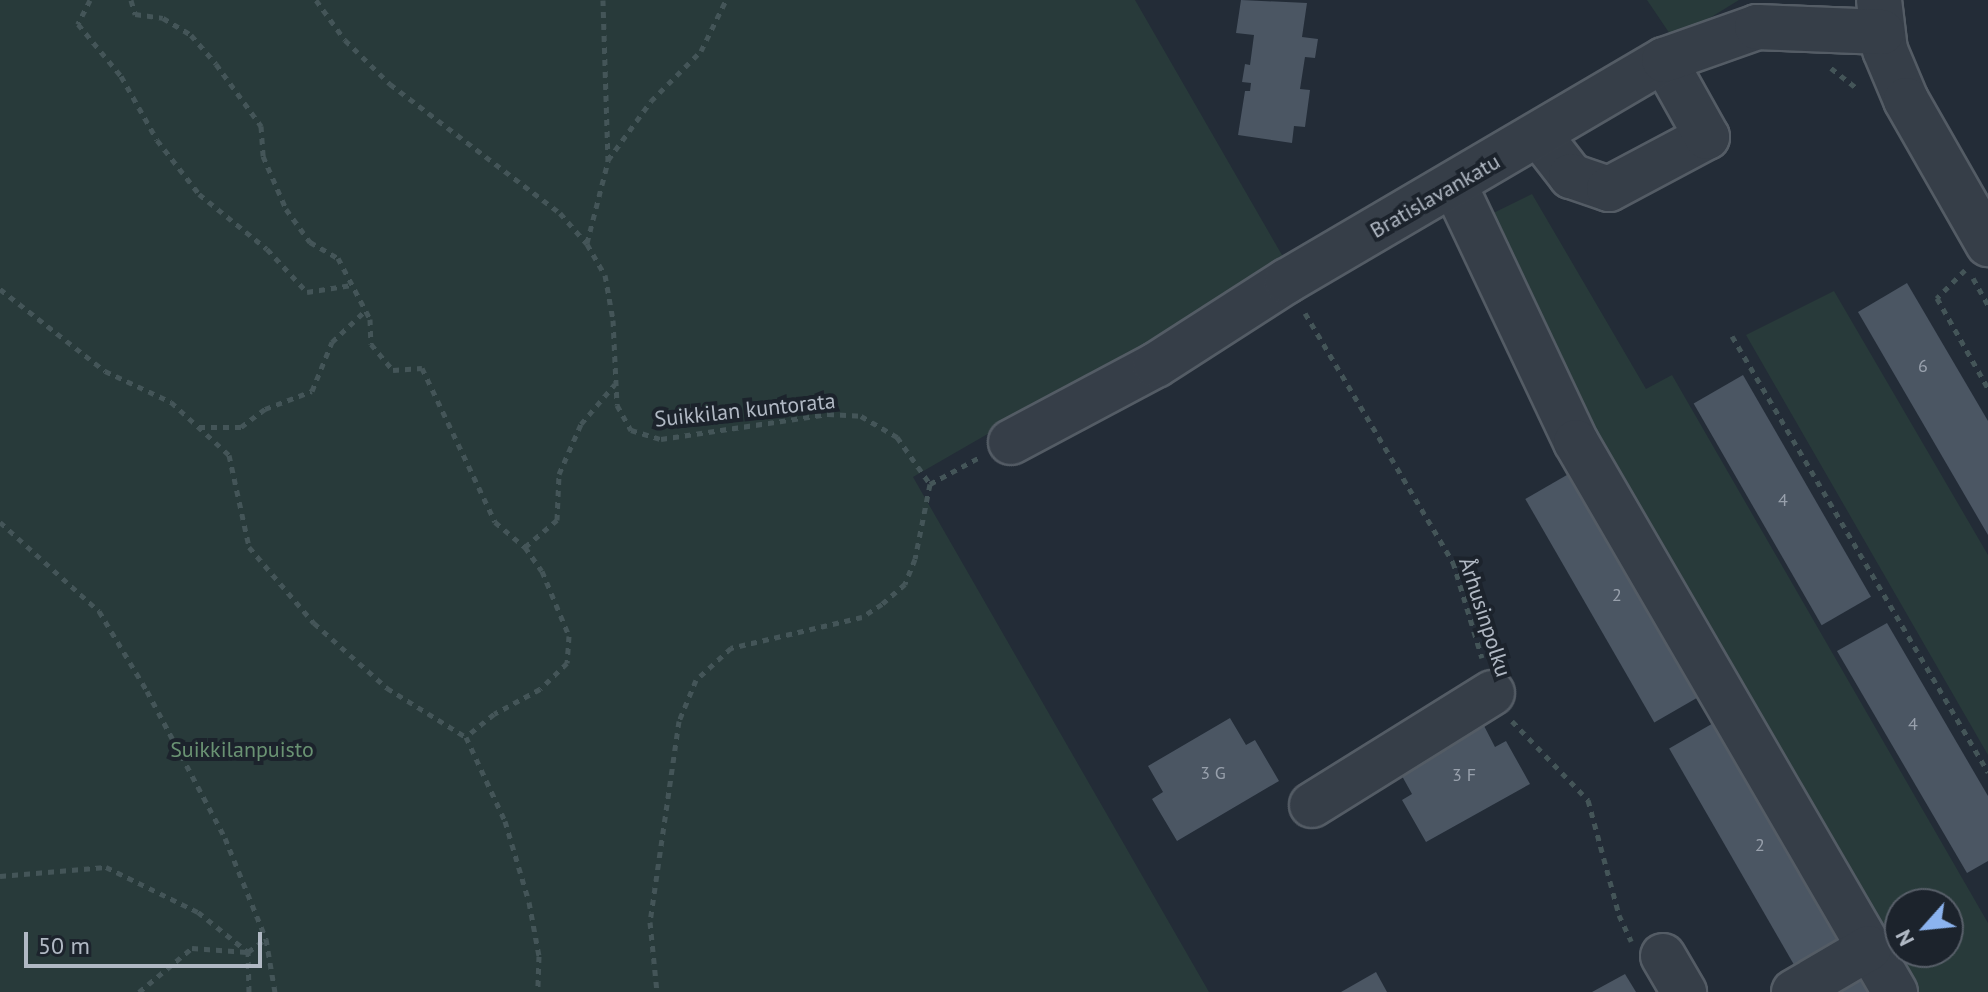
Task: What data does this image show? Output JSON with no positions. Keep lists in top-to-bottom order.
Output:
{
  "streets": {
    "street": ["Bratislavankatu"],
    "path": ["Suikkilan kuntorata", "Århusinpolku"]
  },
  "crossings": [
    ["Bratislavankatu", "Århusinpolku"]
  ],
  "parks": ["Suikkilanpuisto"],
  "house_numbers": [
    "6",
    "4",
    "2",
    "4",
    "3 G",
    "3 F",
    "2"
  ],
  "scale_bar": "50 m",
  "north": "bottom left"
}
